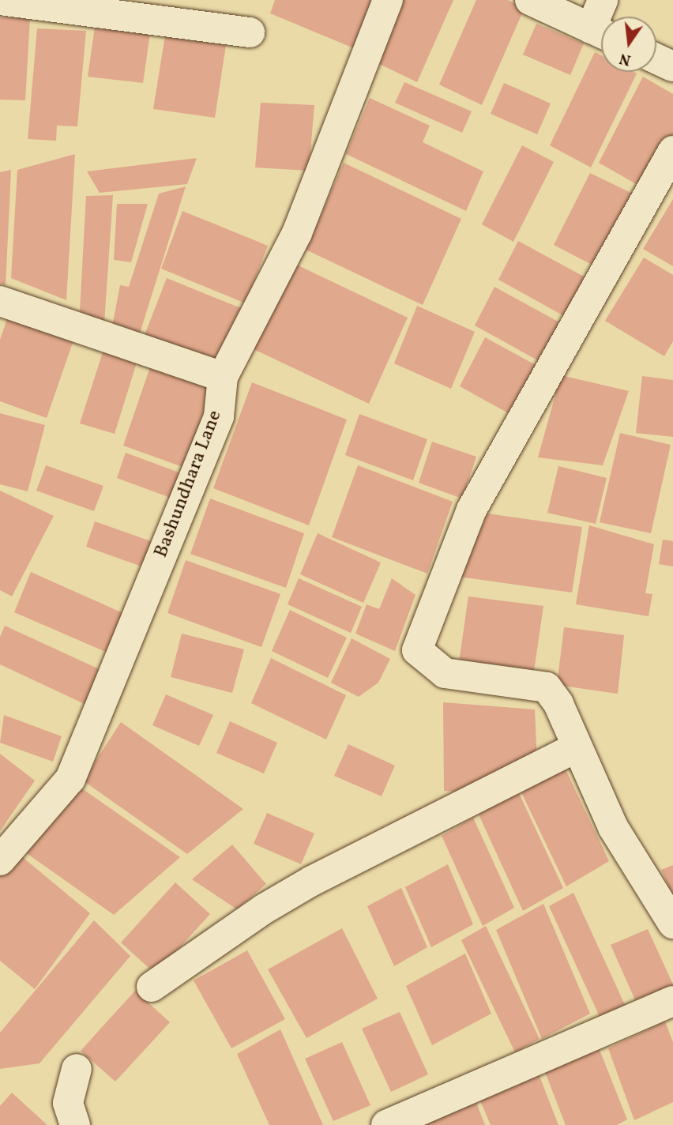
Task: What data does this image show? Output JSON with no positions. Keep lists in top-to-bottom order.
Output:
{
  "streets": {
    "street": ["Bashundhara Lane"]
  },
  "north": "bottom"
}
